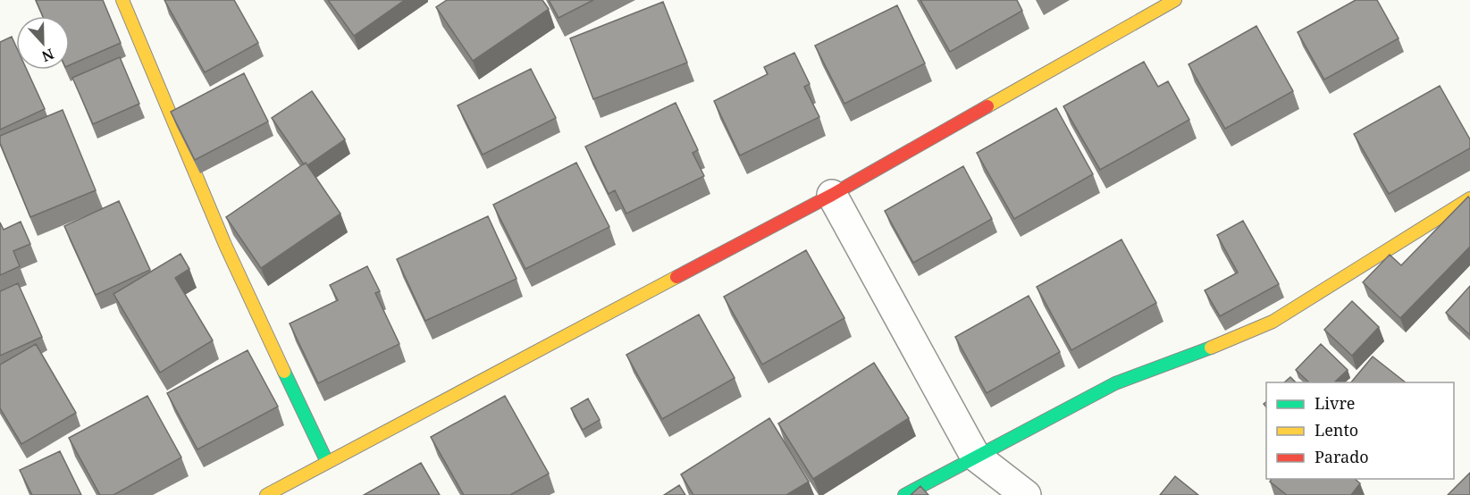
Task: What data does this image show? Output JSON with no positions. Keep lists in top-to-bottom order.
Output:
{
  "legend": ["Livre", "Lento", "Parado"],
  "north": "bottom"
}
